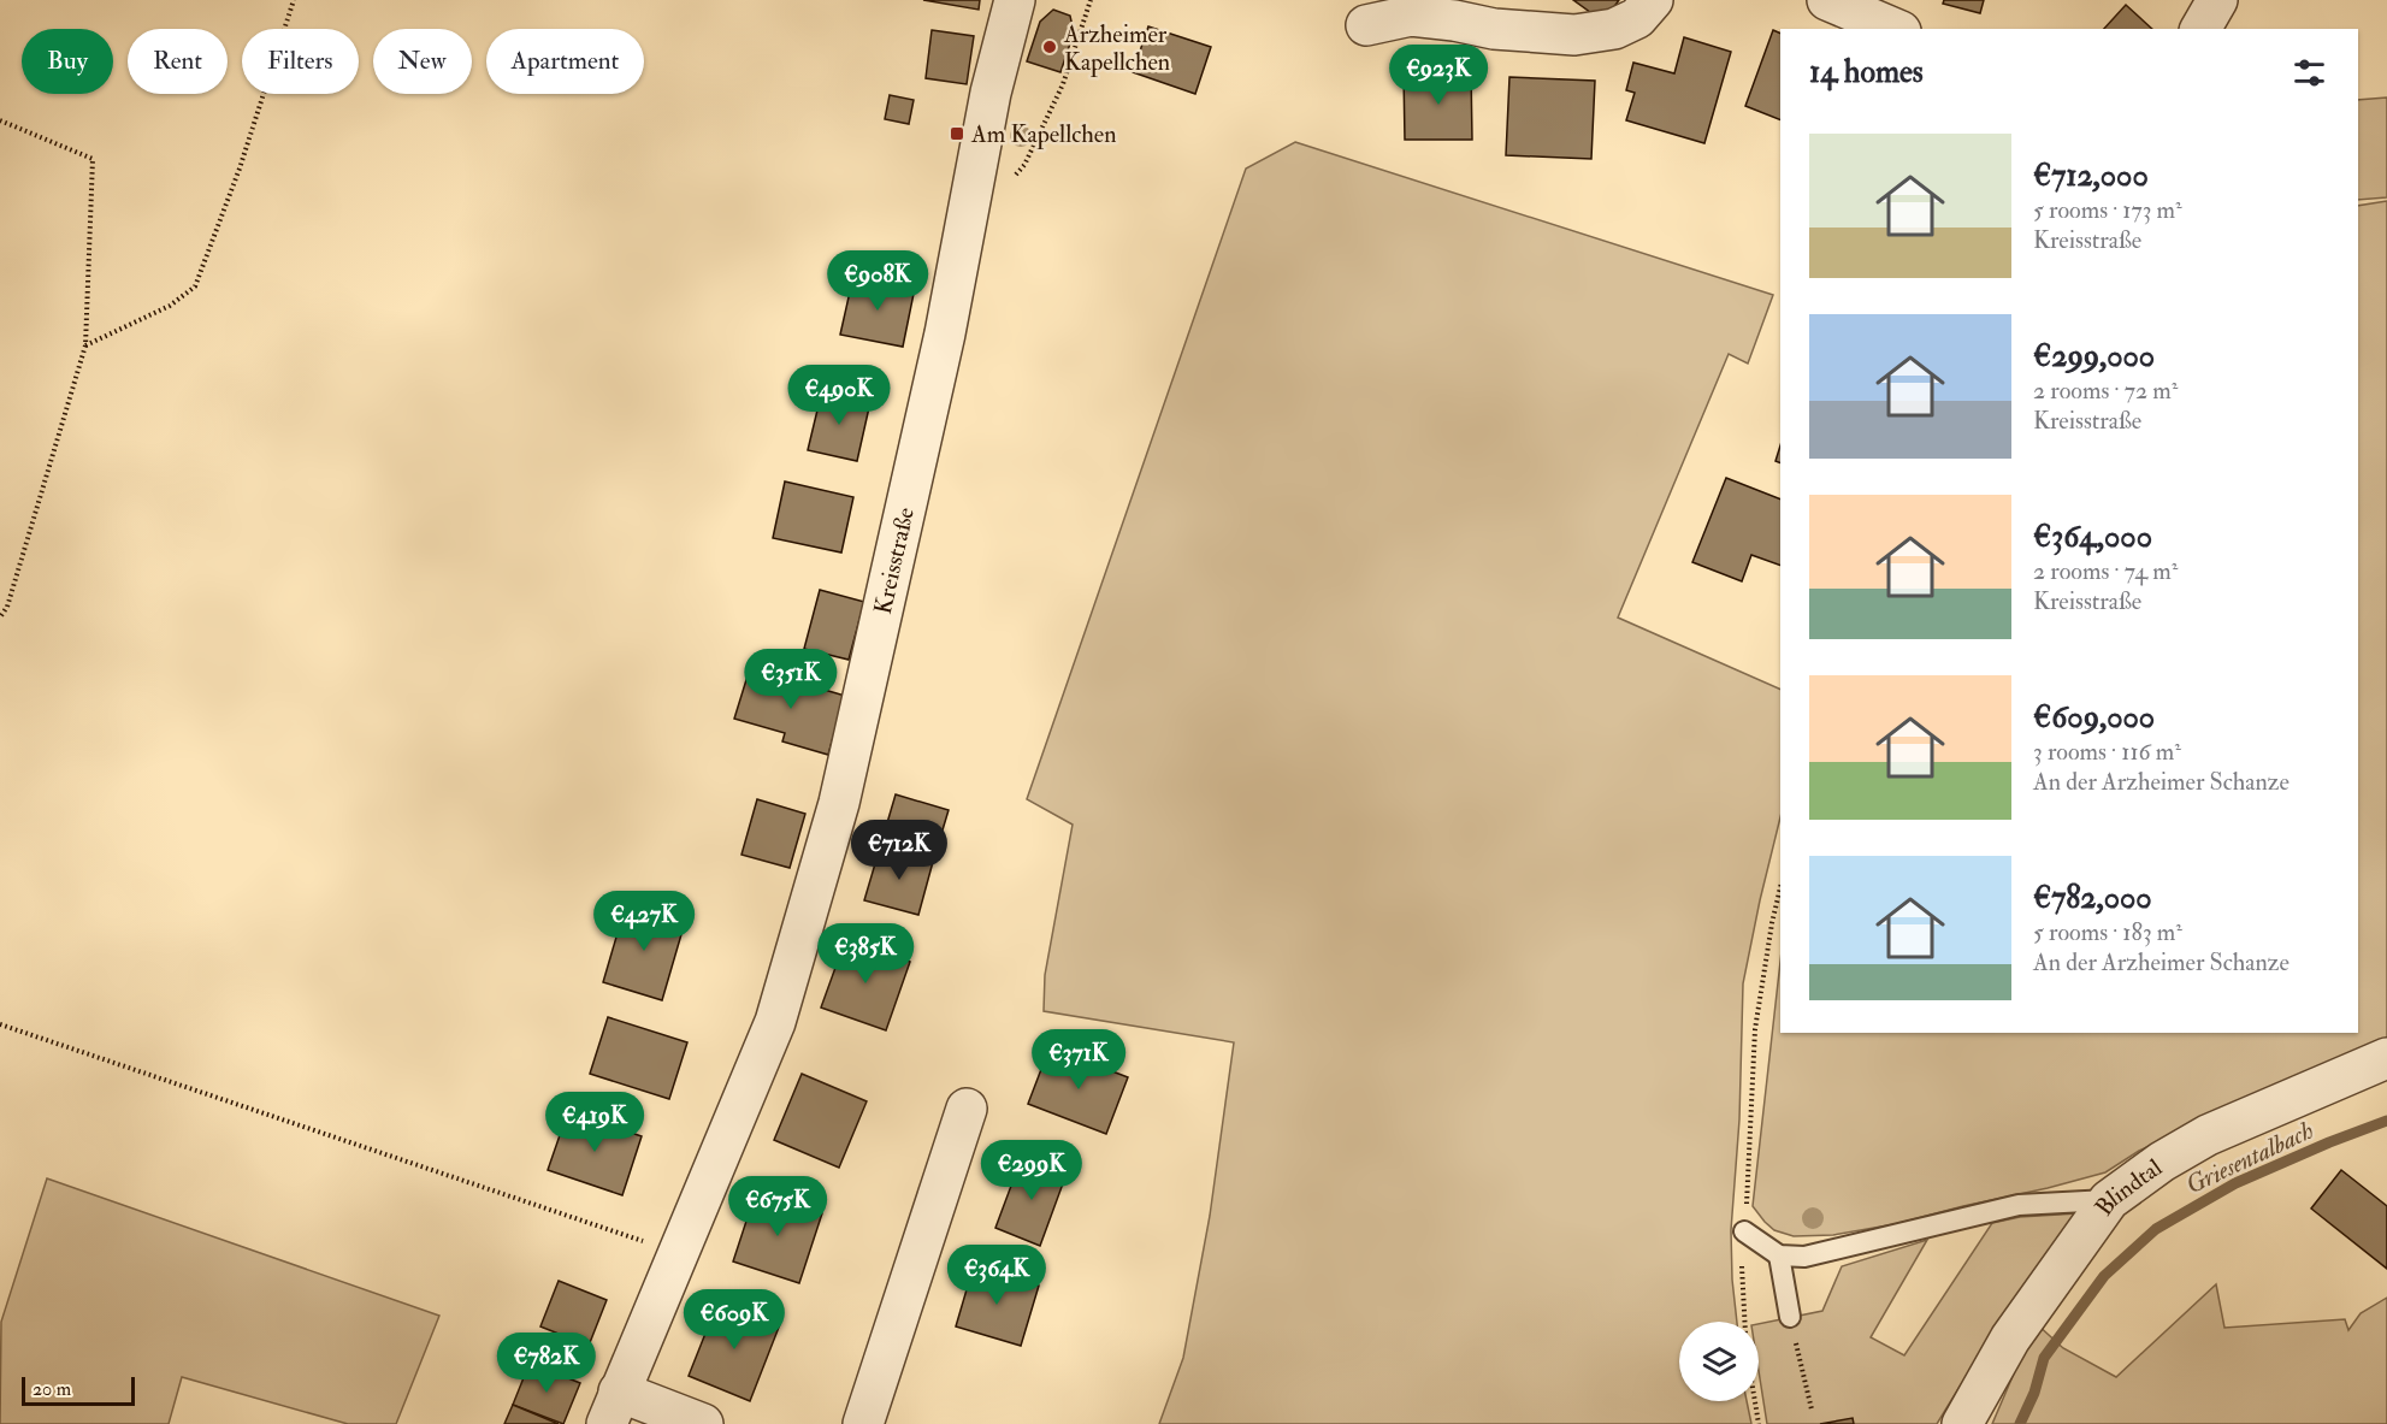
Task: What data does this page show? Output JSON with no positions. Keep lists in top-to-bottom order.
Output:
{
  "streets": {
    "street": ["Kreisstraße", "Blindtal"]
  },
  "water": ["Griesentalbach"],
  "places": {
    "other": ["Arzheimer Kapellchen"],
    "transit": ["Am Kapellchen"]
  },
  "scale_bar": "20 m",
  "page": {
    "chip": [
      "Buy",
      "Rent",
      "Filters",
      "New",
      "Apartment"
    ],
    "heading": "14 homes",
    "price": [
      "€923K",
      "€908K",
      "€490K",
      "€351K",
      "€712K",
      "€427K",
      "€385K",
      "€371K",
      "€419K",
      "€299K",
      "€675K",
      "€364K",
      "€609K",
      "€782K"
    ],
    "list": [
      {
        "name": "€712,000",
        "note": "5 rooms · 173 m² · Kreisstraße"
      },
      {
        "name": "€299,000",
        "note": "2 rooms · 72 m² · Kreisstraße"
      },
      {
        "name": "€364,000",
        "note": "2 rooms · 74 m² · Kreisstraße"
      },
      {
        "name": "€609,000",
        "note": "3 rooms · 116 m² · An der Arzheimer Schanze"
      },
      {
        "name": "€782,000",
        "note": "5 rooms · 183 m² · An der Arzheimer Schanze"
      }
    ],
    "scale": "20 m"
  }
}
